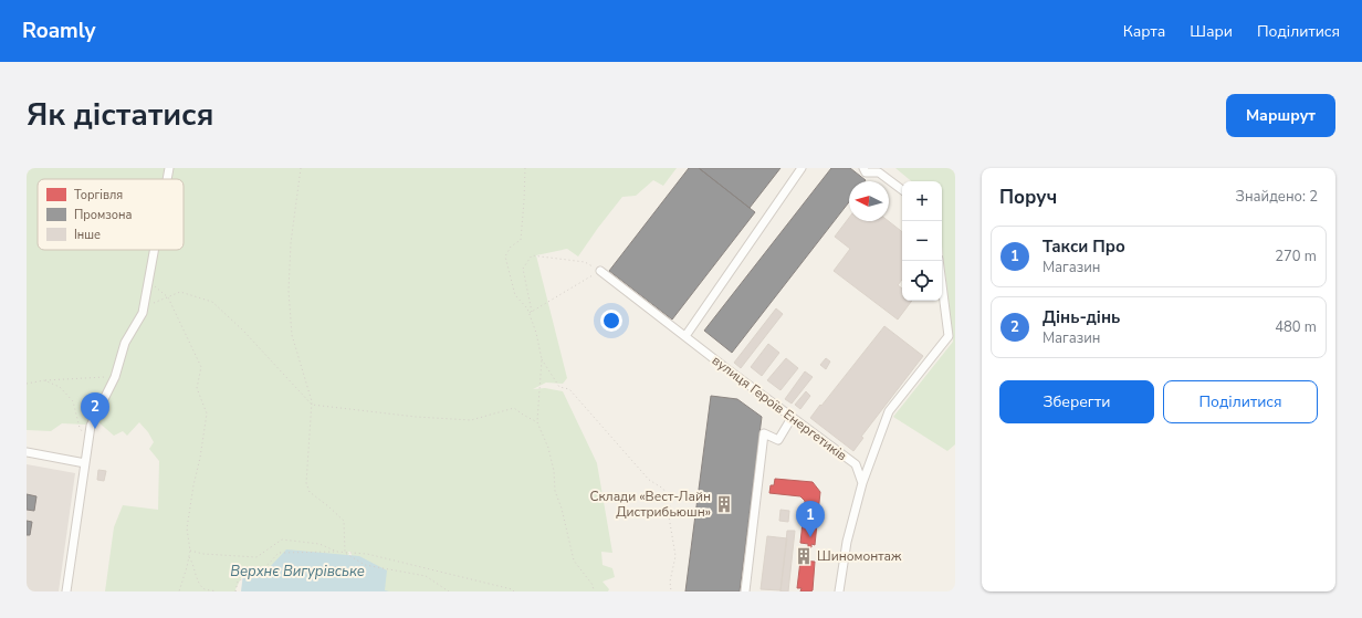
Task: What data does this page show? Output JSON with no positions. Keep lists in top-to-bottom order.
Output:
{
  "streets": {
    "street": ["вулиця Героїв Енергетиків"]
  },
  "water": ["Верхнє Вигурівське"],
  "places": {
    "building": ["Склади «Вест-Лайн Дистрибьюшн»", "Шиномонтаж"]
  },
  "legend": ["Торгівля", "Промзона", "Інше"],
  "north": "left",
  "page": {
    "header": "Roamly",
    "nav": ["Карта", "Шари", "Поділитися"],
    "title": "Як дістатися",
    "buttons": [
      "Маршрут",
      ["Зберегти", "Поділитися"]
    ],
    "heading": ["Поруч", "Знайдено: 2"],
    "map_buttons": ["+", "−"],
    "list": [
      {
        "mark": "1",
        "name": "Такси Про",
        "note": "Магазин",
        "value": "270 m"
      },
      {
        "mark": "2",
        "name": "Дінь-дінь",
        "note": "Магазин",
        "value": "480 m"
      }
    ],
    "pins": ["2", "1"]
  }
}
